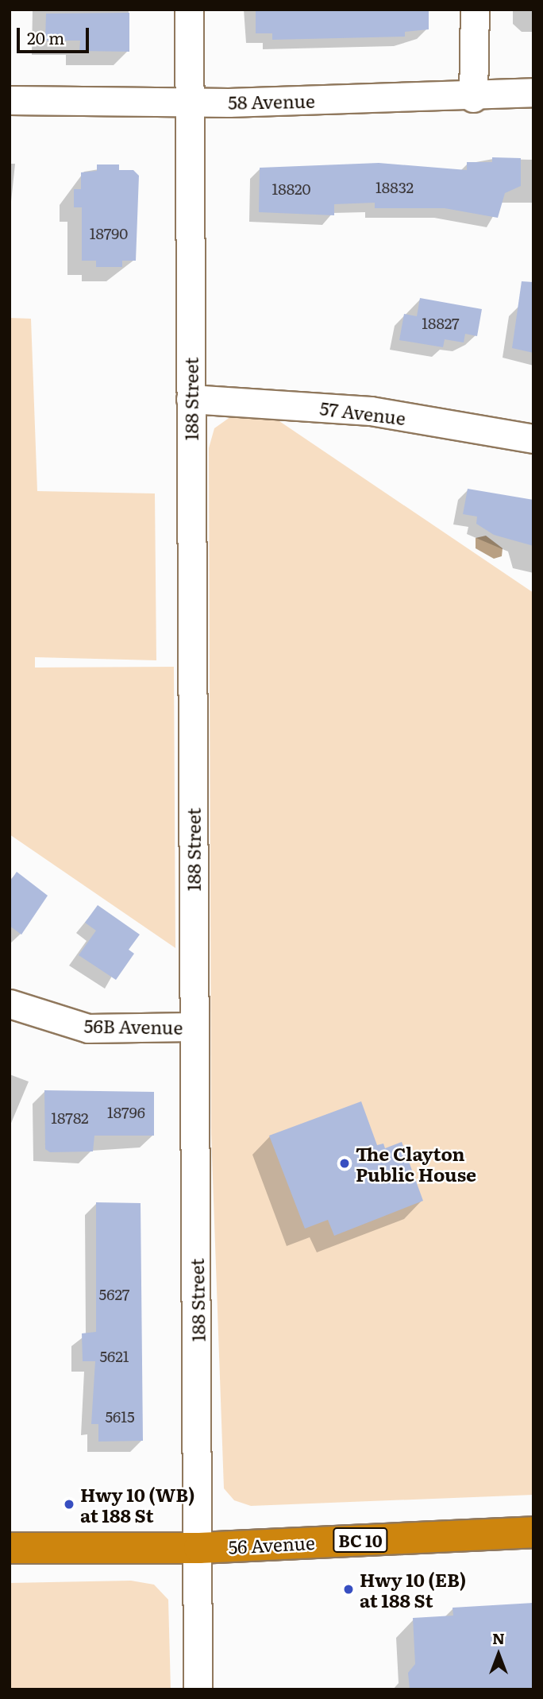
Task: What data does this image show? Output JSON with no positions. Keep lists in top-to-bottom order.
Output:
{
  "streets": {
    "highway": ["BC 10", "56 Avenue"],
    "street": [
      "58 Avenue",
      "188 Street",
      "57 Avenue",
      "56B Avenue"
    ]
  },
  "crossings": [
    ["58 Avenue", "188 Street"],
    ["188 Street", "57 Avenue"],
    ["188 Street", "56B Avenue"],
    ["188 Street", "56 Avenue"]
  ],
  "places": ["The Clayton Public House", "Hwy 10 (WB) at 188 St", "Hwy 10 (EB) at 188 St"],
  "house_numbers": [
    "18832",
    "18820",
    "18790",
    "18827",
    "18796",
    "18782",
    "5627",
    "5621",
    "5615"
  ],
  "scale_bar": "20 m",
  "north": "top"
}
